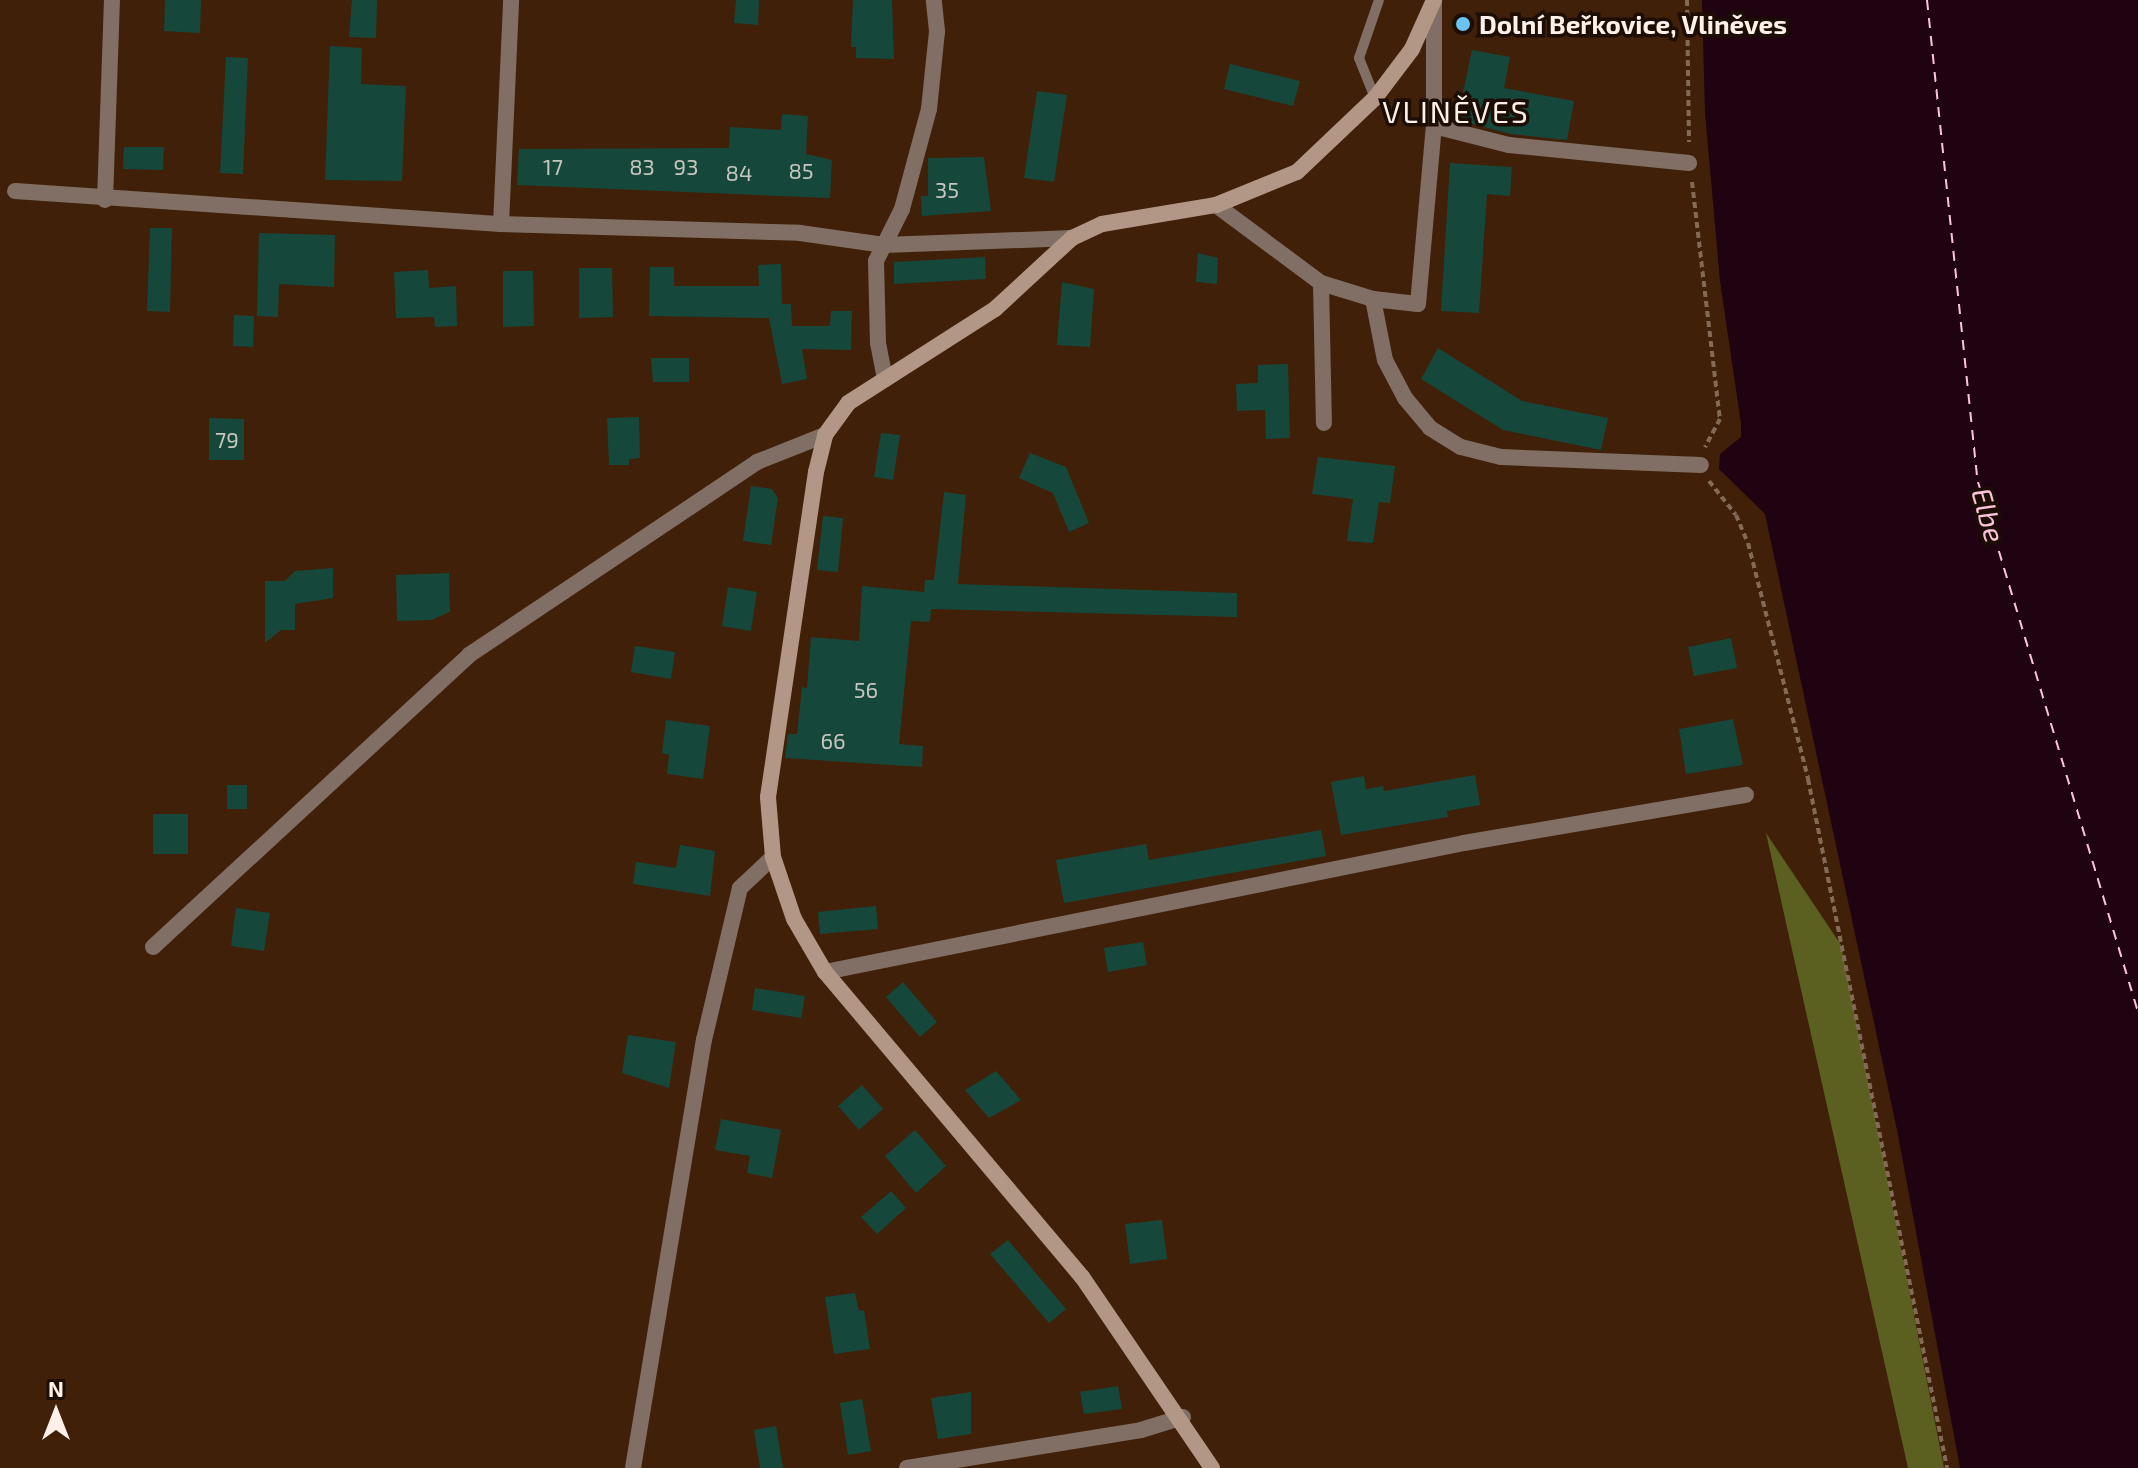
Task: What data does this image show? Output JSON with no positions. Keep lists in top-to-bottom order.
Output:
{
  "districts": ["VLINĚVES"],
  "water": ["Elbe"],
  "places": ["Dolní Beřkovice, Vliněves"],
  "house_numbers": [
    "17",
    "83",
    "93",
    "85",
    "84",
    "35",
    "79",
    "56",
    "66"
  ],
  "north": "top"
}
